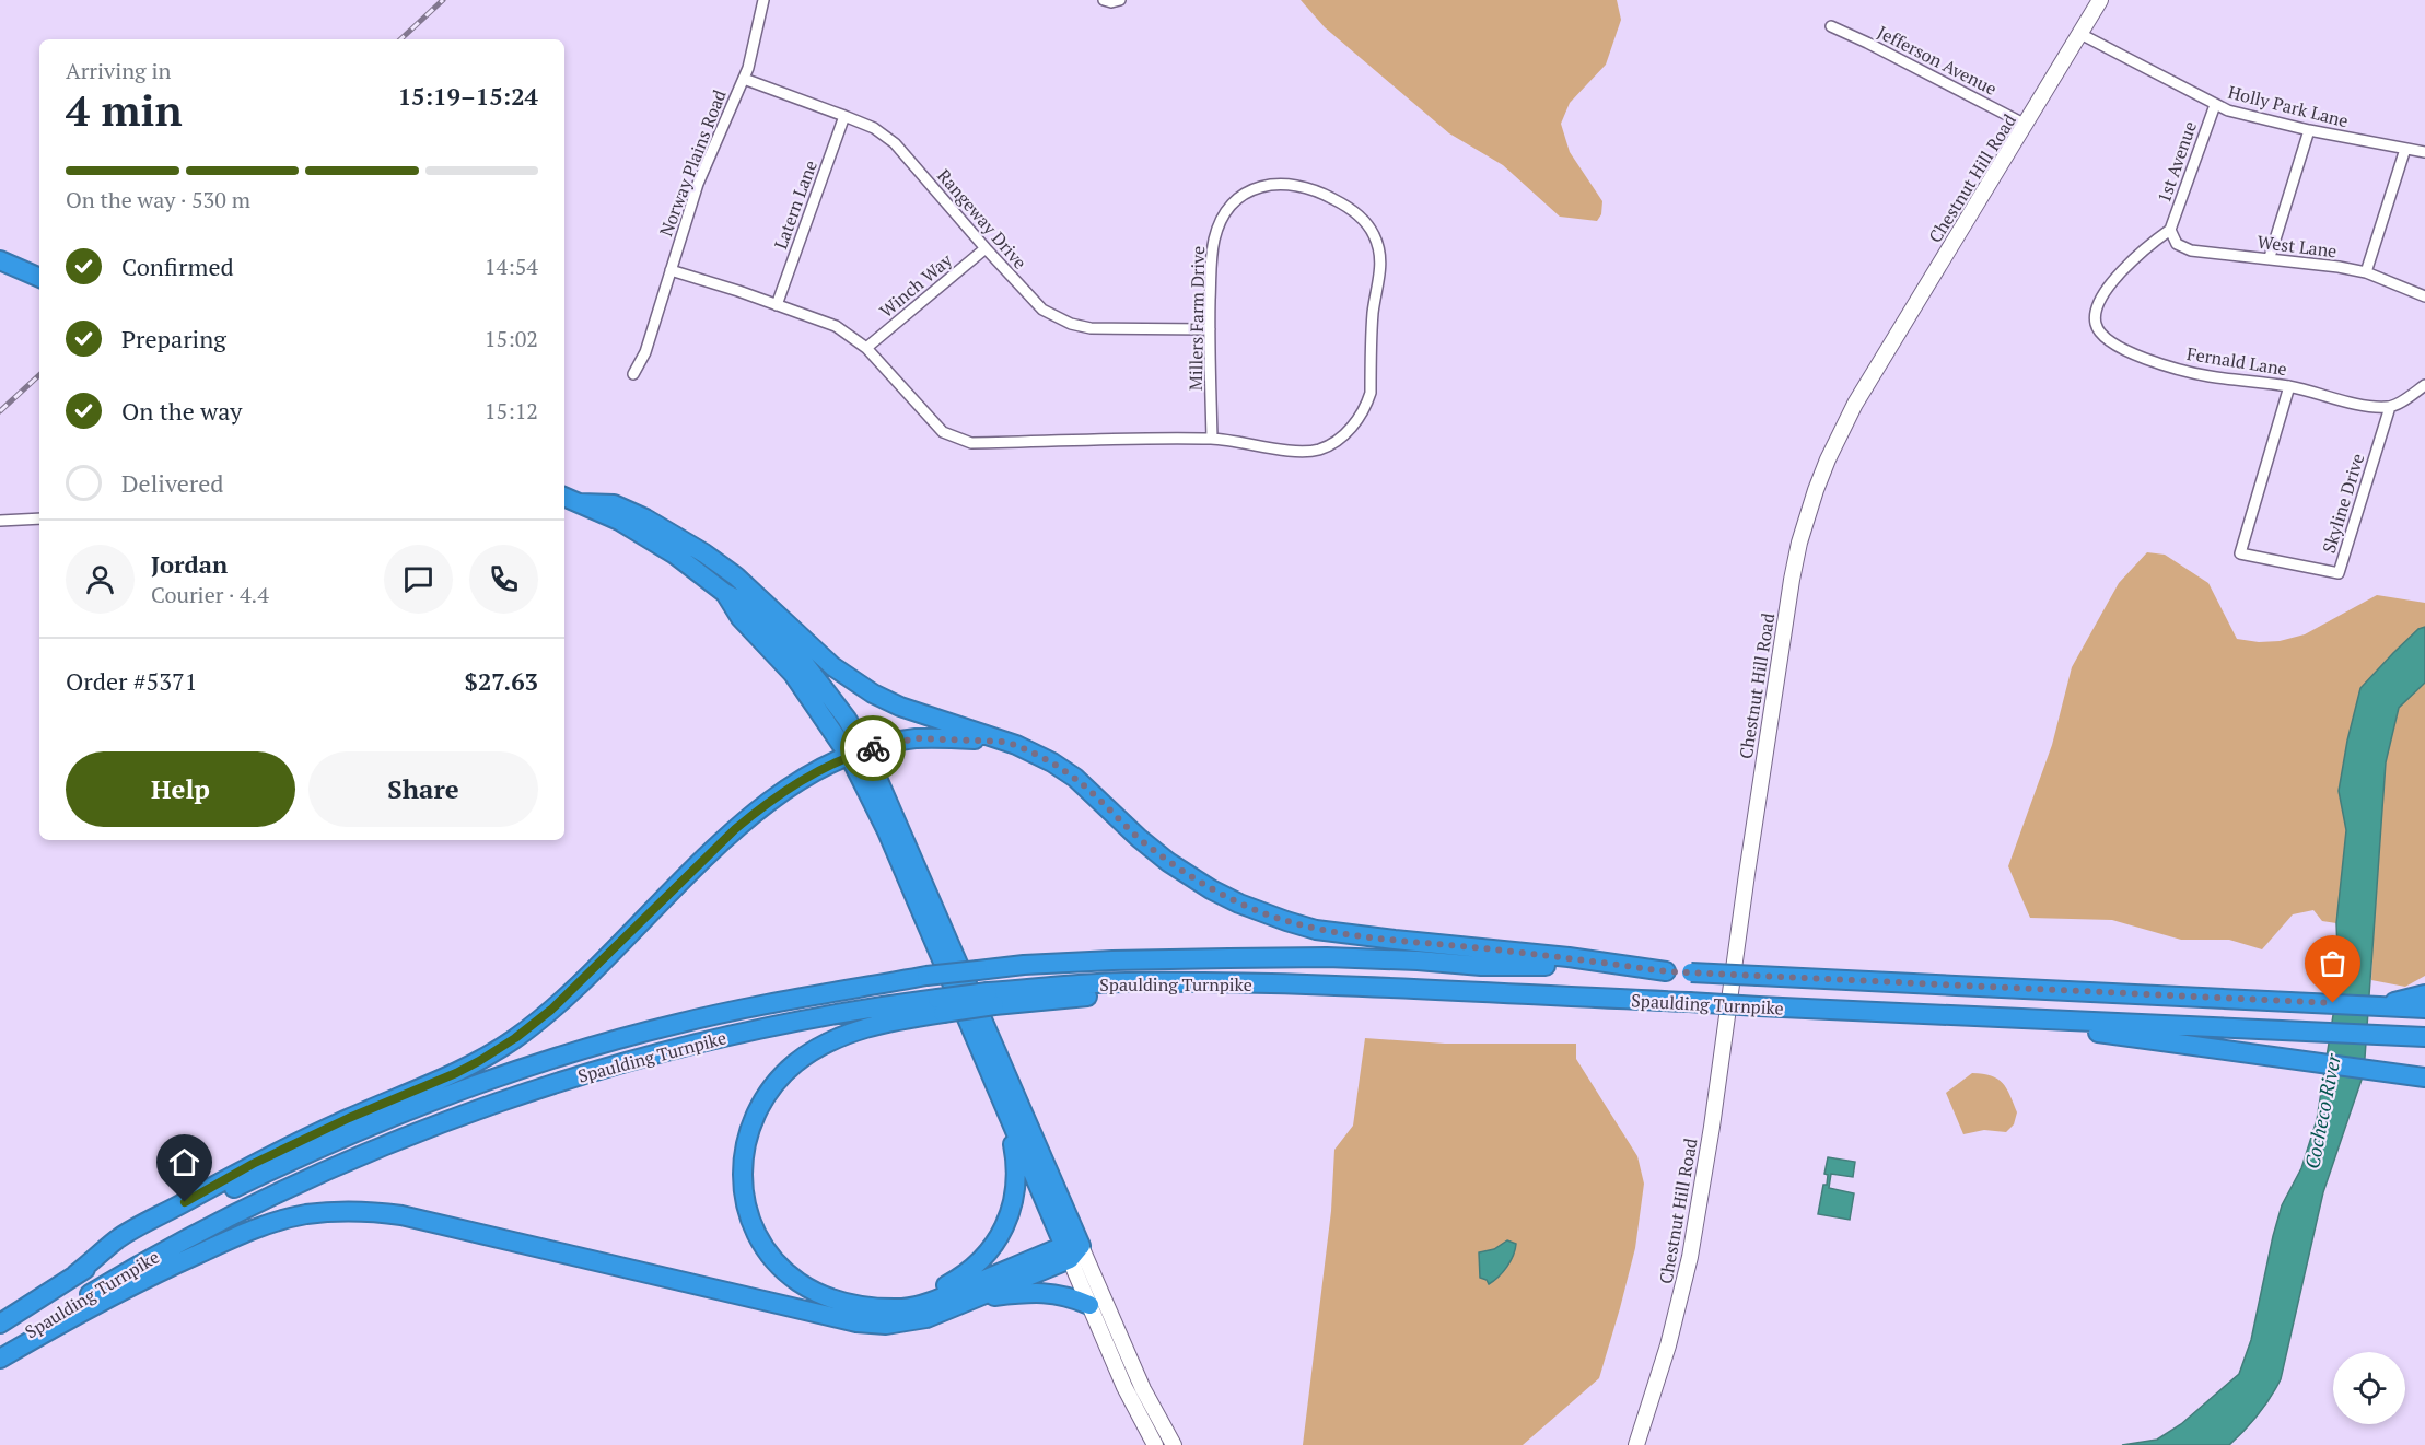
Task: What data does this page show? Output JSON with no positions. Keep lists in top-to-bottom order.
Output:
{
  "streets": {
    "highway": ["Spaulding Turnpike"],
    "street": [
      "Jefferson Avenue",
      "Holly Park Lane",
      "1st Avenue",
      "Norway Plains Road",
      "Chestnut Hill Road",
      "Latern Lane",
      "Rangeway Drive",
      "West Lane",
      "Winch Way",
      "Millers Farm Drive",
      "Fernald Lane",
      "Skyline Drive"
    ]
  },
  "crossings": [
    ["Jefferson Avenue", "Chestnut Hill Road"],
    ["Holly Park Lane", "1st Avenue"],
    ["Holly Park Lane", "Chestnut Hill Road"],
    ["1st Avenue", "West Lane"],
    ["1st Avenue", "Fernald Lane"],
    ["Norway Plains Road", "Rangeway Drive"],
    ["Norway Plains Road", "Millers Farm Drive"],
    ["Latern Lane", "Rangeway Drive"],
    ["Latern Lane", "Millers Farm Drive"],
    ["Rangeway Drive", "Winch Way"],
    ["Rangeway Drive", "Millers Farm Drive"],
    ["West Lane", "Fernald Lane"],
    ["Winch Way", "Millers Farm Drive"],
    ["Fernald Lane", "Skyline Drive"]
  ],
  "water": ["Cocheco River"],
  "page": {
    "heading": ["4 min", "Arriving in", "15:19–15:24"],
    "panel": [
      "Jordan",
      "Courier · 4.4",
      "Order #5371",
      "$27.63"
    ],
    "bar": "On the way · 530 m",
    "list": [
      ["Confirmed", "14:54"],
      ["Preparing", "15:02"],
      ["On the way", "15:12"],
      "Delivered"
    ],
    "buttons": ["Help", "Share"]
  }
}
